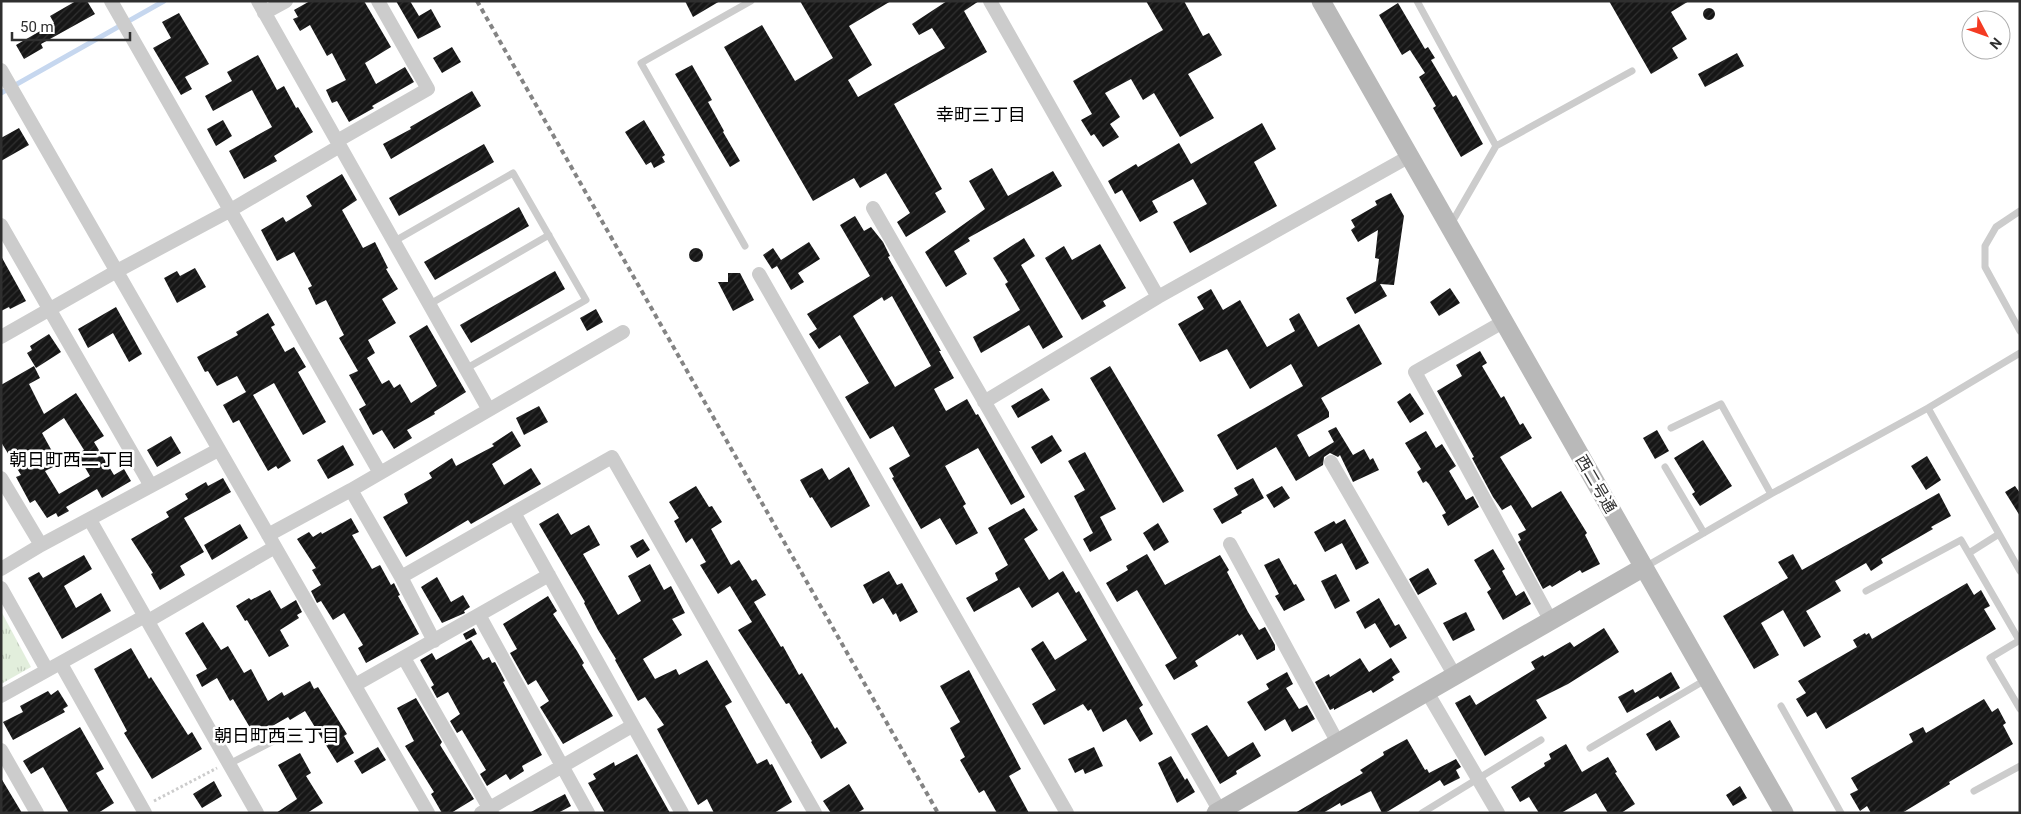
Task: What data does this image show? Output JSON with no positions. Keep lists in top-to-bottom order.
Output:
{
  "streets": {
    "street": ["西二号通"]
  },
  "districts": ["幸町三丁目", "朝日町西二丁目", "朝日町西三丁目"],
  "scale_bar": "50 m",
  "north": "bottom right"
}
